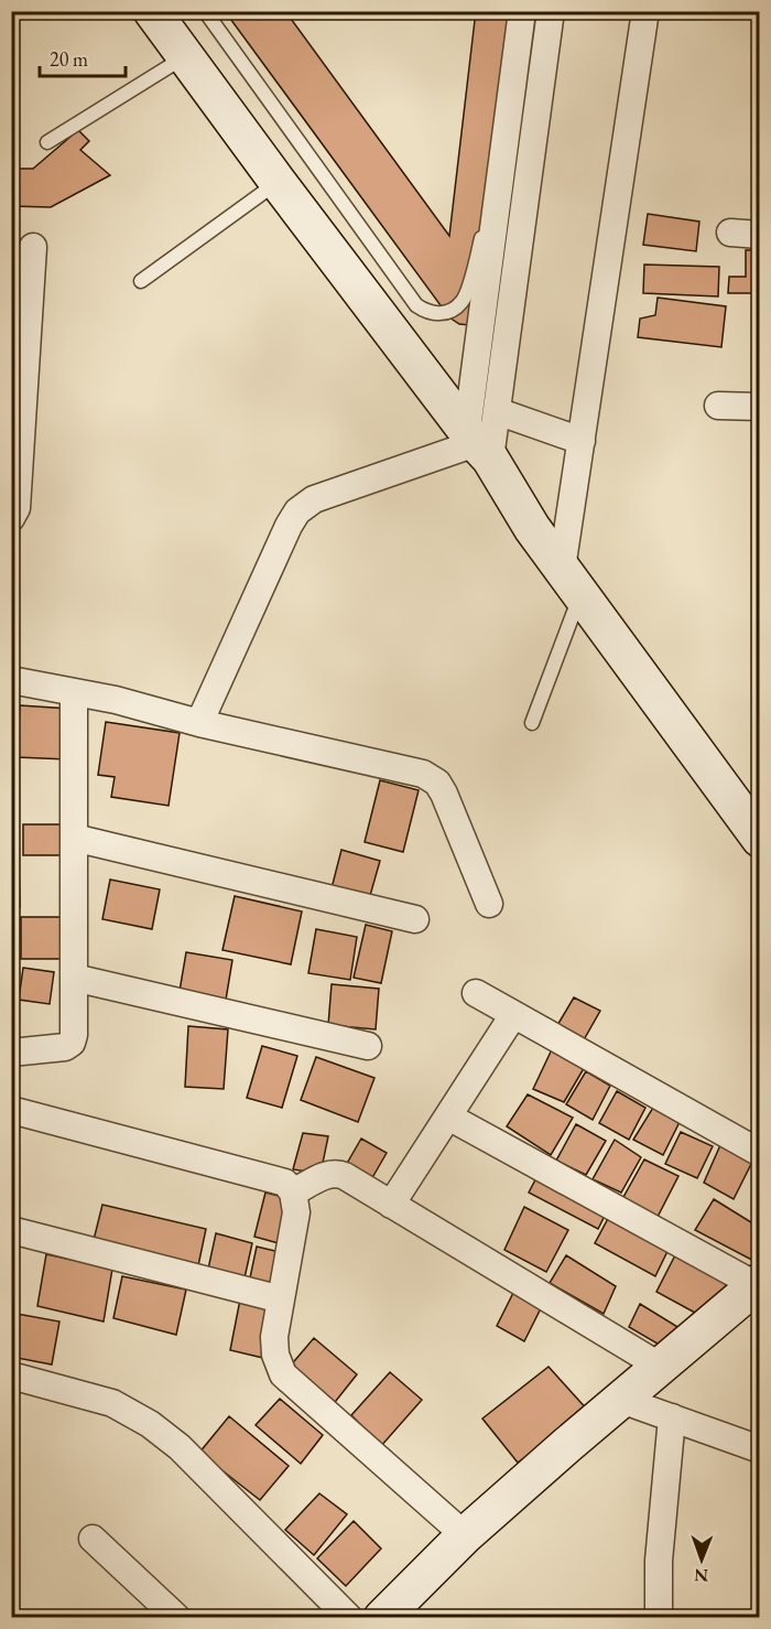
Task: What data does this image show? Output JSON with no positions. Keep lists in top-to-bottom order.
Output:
{
  "scale_bar": "20 m",
  "north": "bottom"
}
